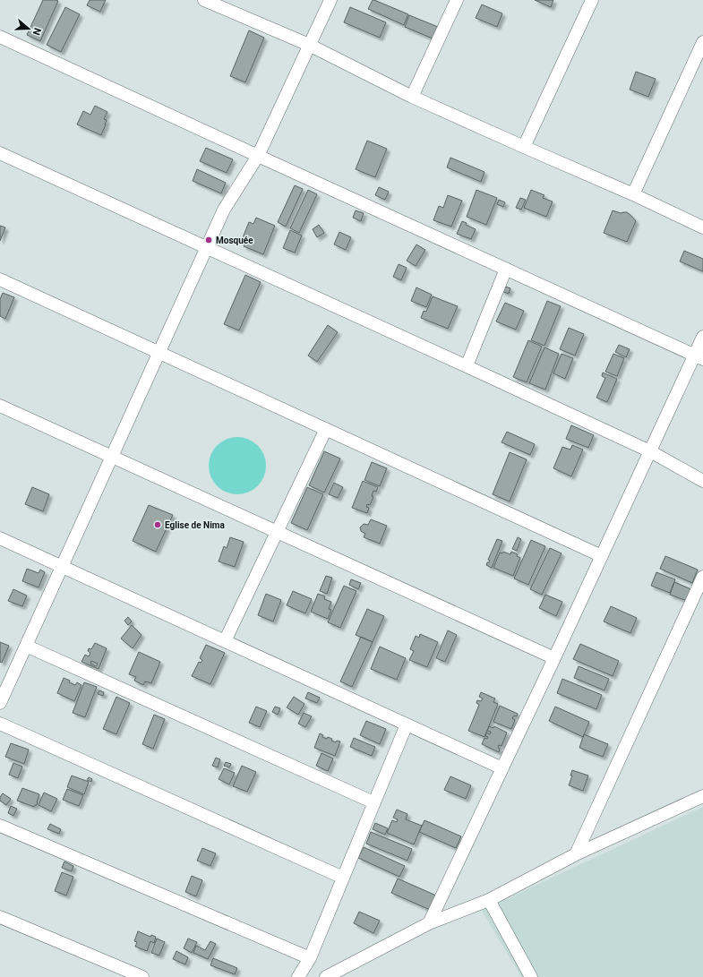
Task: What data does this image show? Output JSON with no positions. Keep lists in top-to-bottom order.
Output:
{
  "places": ["Mosquée", "Eglise de Nima"],
  "north": "right"
}
